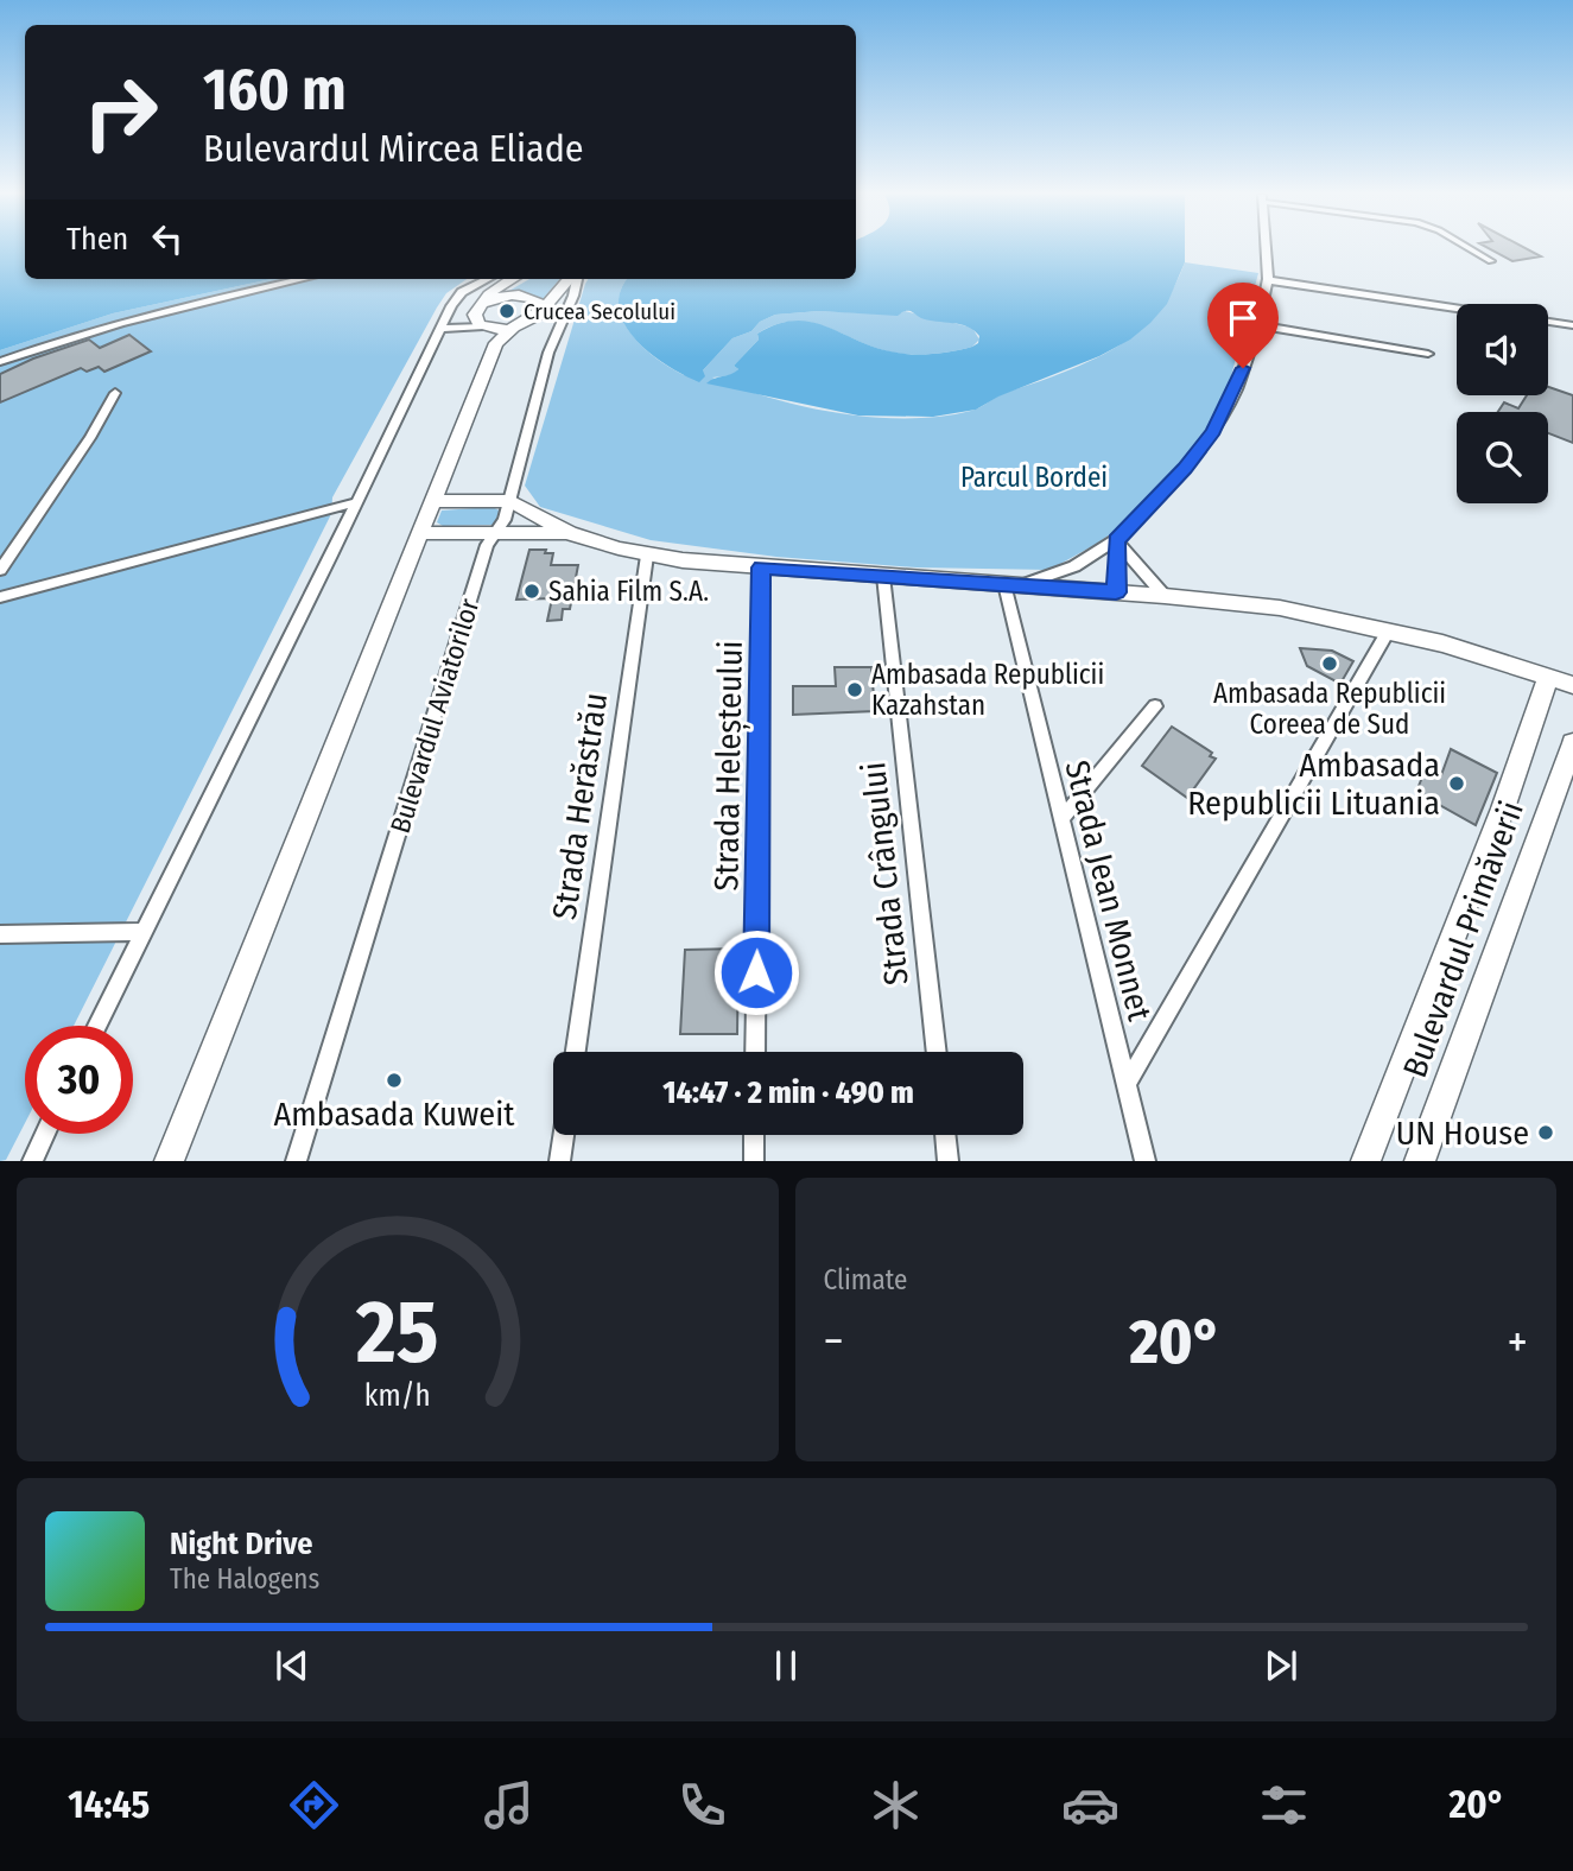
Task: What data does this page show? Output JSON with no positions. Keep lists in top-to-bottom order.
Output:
{
  "streets": {
    "street": [
      "Bulevardul Aviatorilor",
      "Strada Heleșteului",
      "Strada Herăstrău",
      "Strada Crângului",
      "Strada Jean Monnet",
      "Bulevardul Primăverii"
    ]
  },
  "parks": ["Parcul Bordei"],
  "places": [
    "Crucea Secolului",
    "Sahia Film S.A.",
    "Ambasada Republicii Coreea de Sud",
    "Ambasada Republicii Kazahstan",
    "Ambasada Republicii Lituania",
    "Ambasada Kuweit",
    "UN House"
  ],
  "page": {
    "turn": ["160 m", "Bulevardul Mircea Eliade"],
    "then": "Then",
    "limit": "30",
    "trip": "14:47 · 2 min · 490 m",
    "tile": "Climate",
    "heat": ["−", "20°", "+"],
    "song": ["Night Drive", "The Halogens"],
    "tabs": ["14:45", "20°"],
    "gauge": ["25", "km/h"]
  }
}
